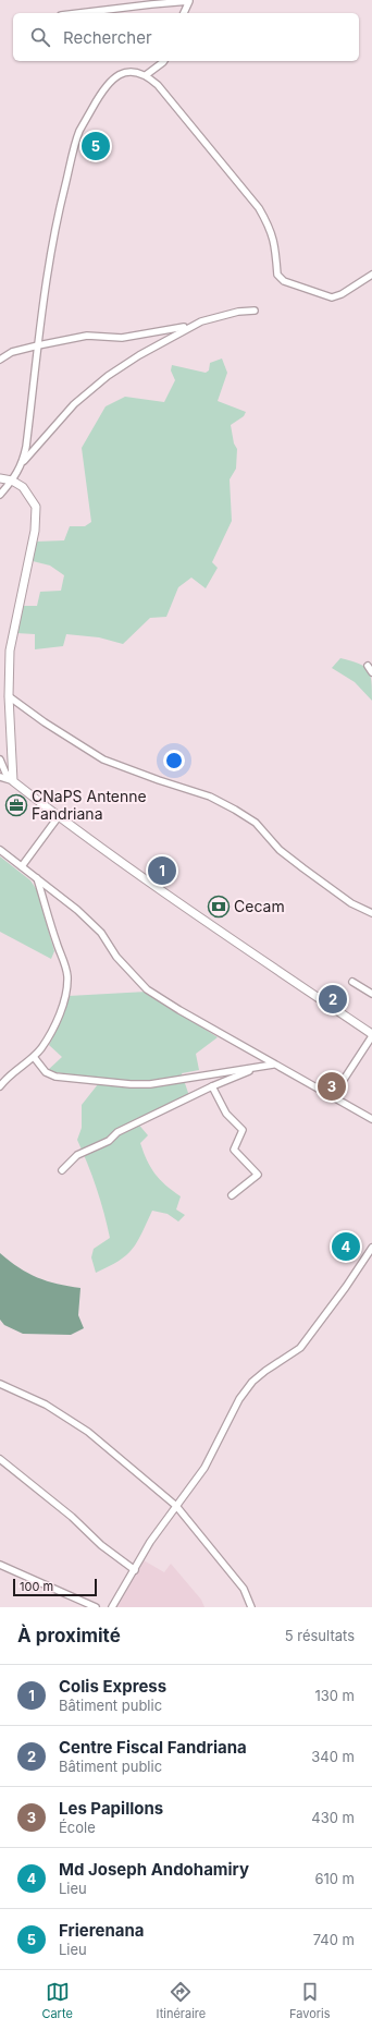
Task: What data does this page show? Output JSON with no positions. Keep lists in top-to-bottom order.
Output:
{
  "places": {
    "office": ["CNaPS Antenne Fandriana"],
    "bank": ["Cecam"]
  },
  "scale_bar": "100 m",
  "page": {
    "search": "Rechercher",
    "pins": [
      "5",
      "1",
      "2",
      "3",
      "4"
    ],
    "scale": "100 m",
    "heading": ["À proximité", "5 résultats"],
    "list": [
      {
        "mark": "1",
        "name": "Colis Express",
        "note": "Bâtiment public",
        "value": "130 m"
      },
      {
        "mark": "2",
        "name": "Centre Fiscal Fandriana",
        "note": "Bâtiment public",
        "value": "340 m"
      },
      {
        "mark": "3",
        "name": "Les Papillons",
        "note": "École",
        "value": "430 m"
      },
      {
        "mark": "4",
        "name": "Md Joseph Andohamiry",
        "note": "Lieu",
        "value": "610 m"
      },
      {
        "mark": "5",
        "name": "Frierenana",
        "note": "Lieu",
        "value": "740 m"
      }
    ],
    "nav": ["Carte", "Itinéraire", "Favoris"]
  }
}
